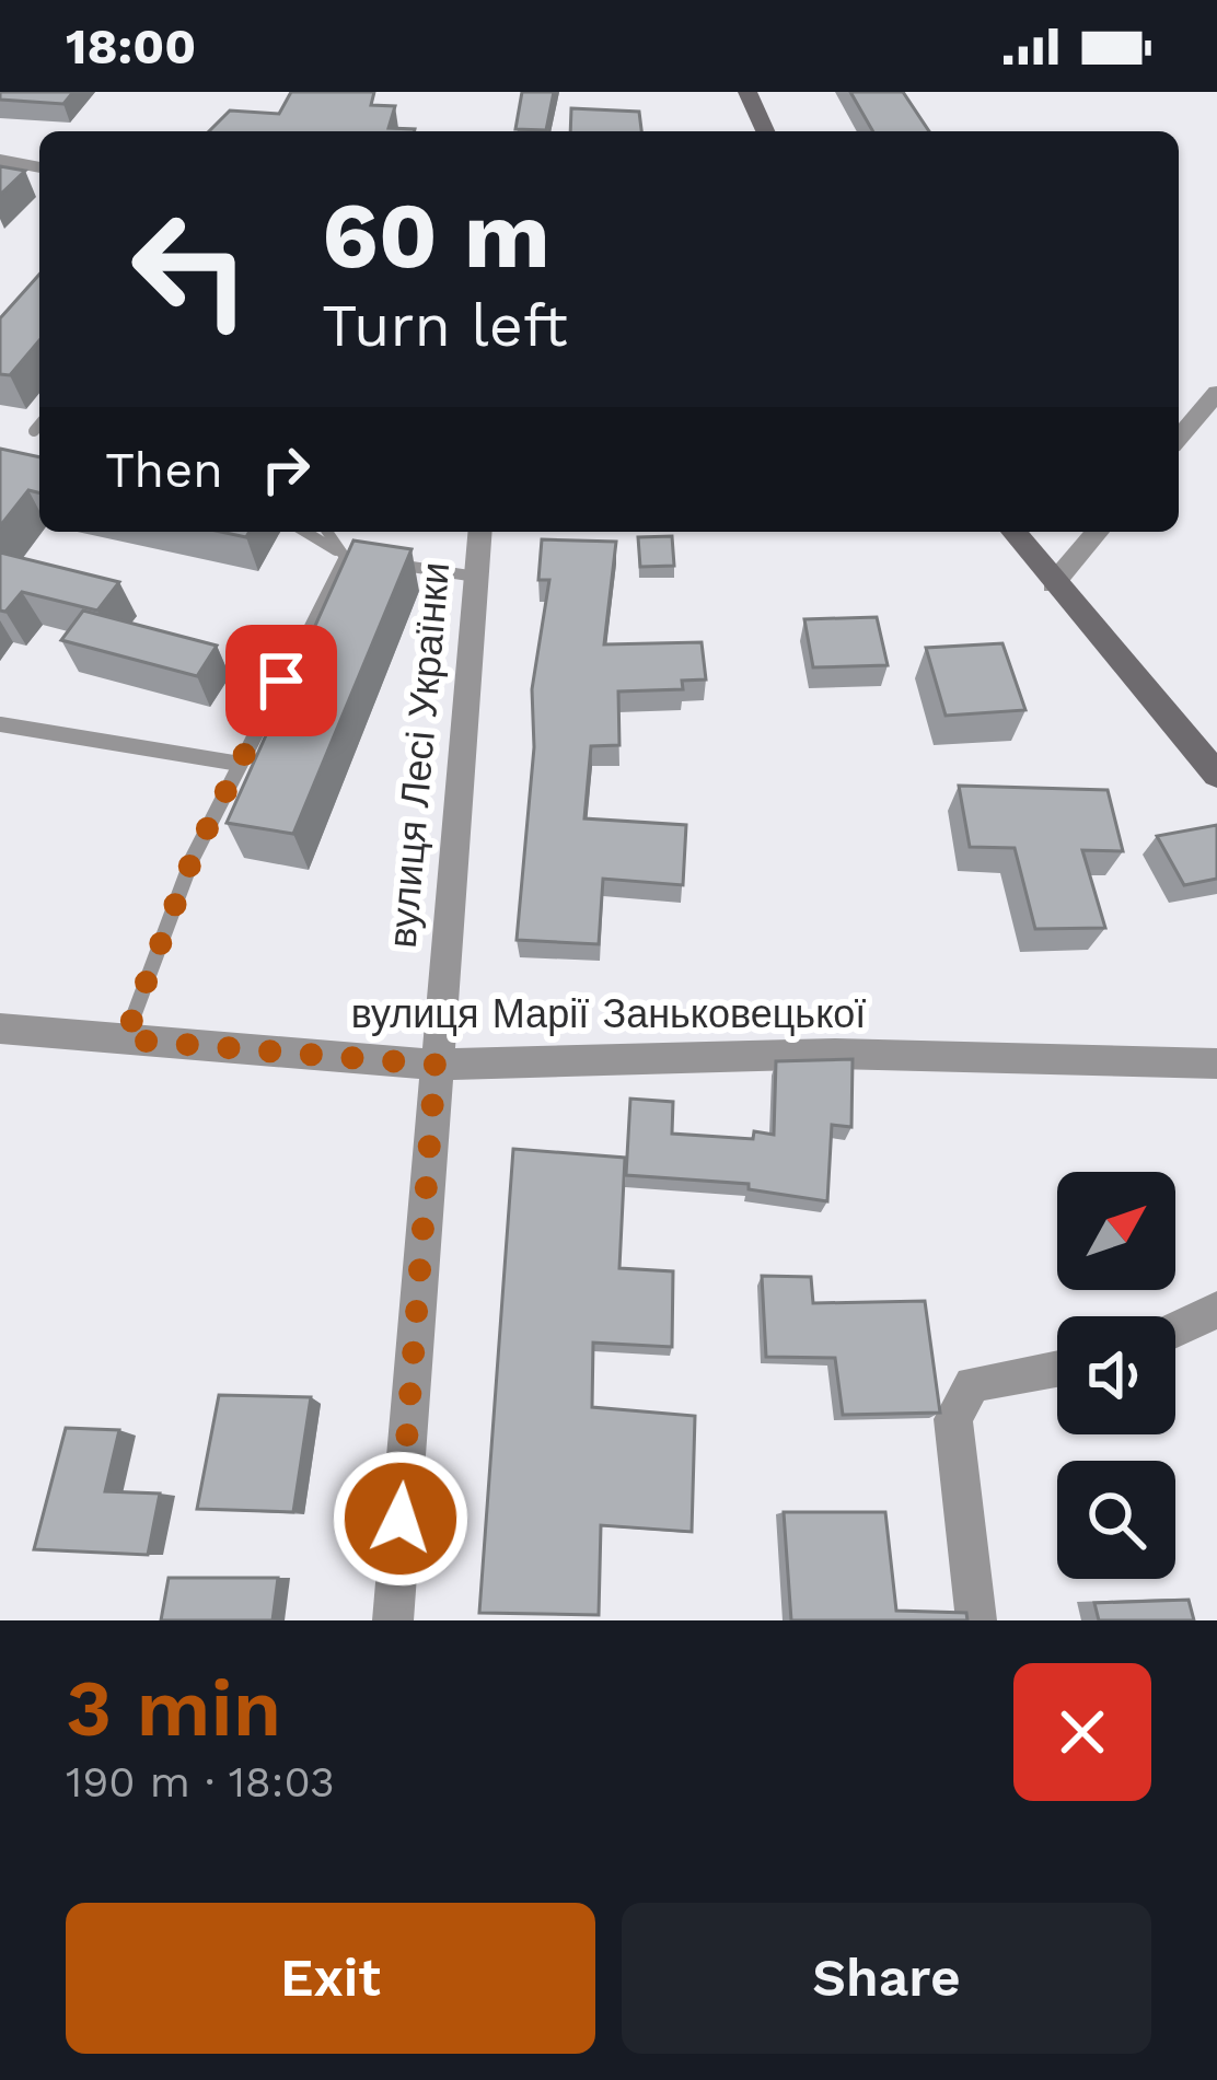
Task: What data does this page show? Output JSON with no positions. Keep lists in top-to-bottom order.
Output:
{
  "streets": {
    "street": ["вулиця Лесі Українки", "вулиця Марії Заньковецької"]
  },
  "crossings": [
    ["вулиця Лесі Українки", "вулиця Марії Заньковецької"]
  ],
  "north": "top right",
  "page": {
    "status": "18:00",
    "turn": ["60 m", "Turn left"],
    "then": "Then",
    "heading": ["3 min", "190 m · 18:03"],
    "buttons": ["Exit", "Share"]
  }
}
